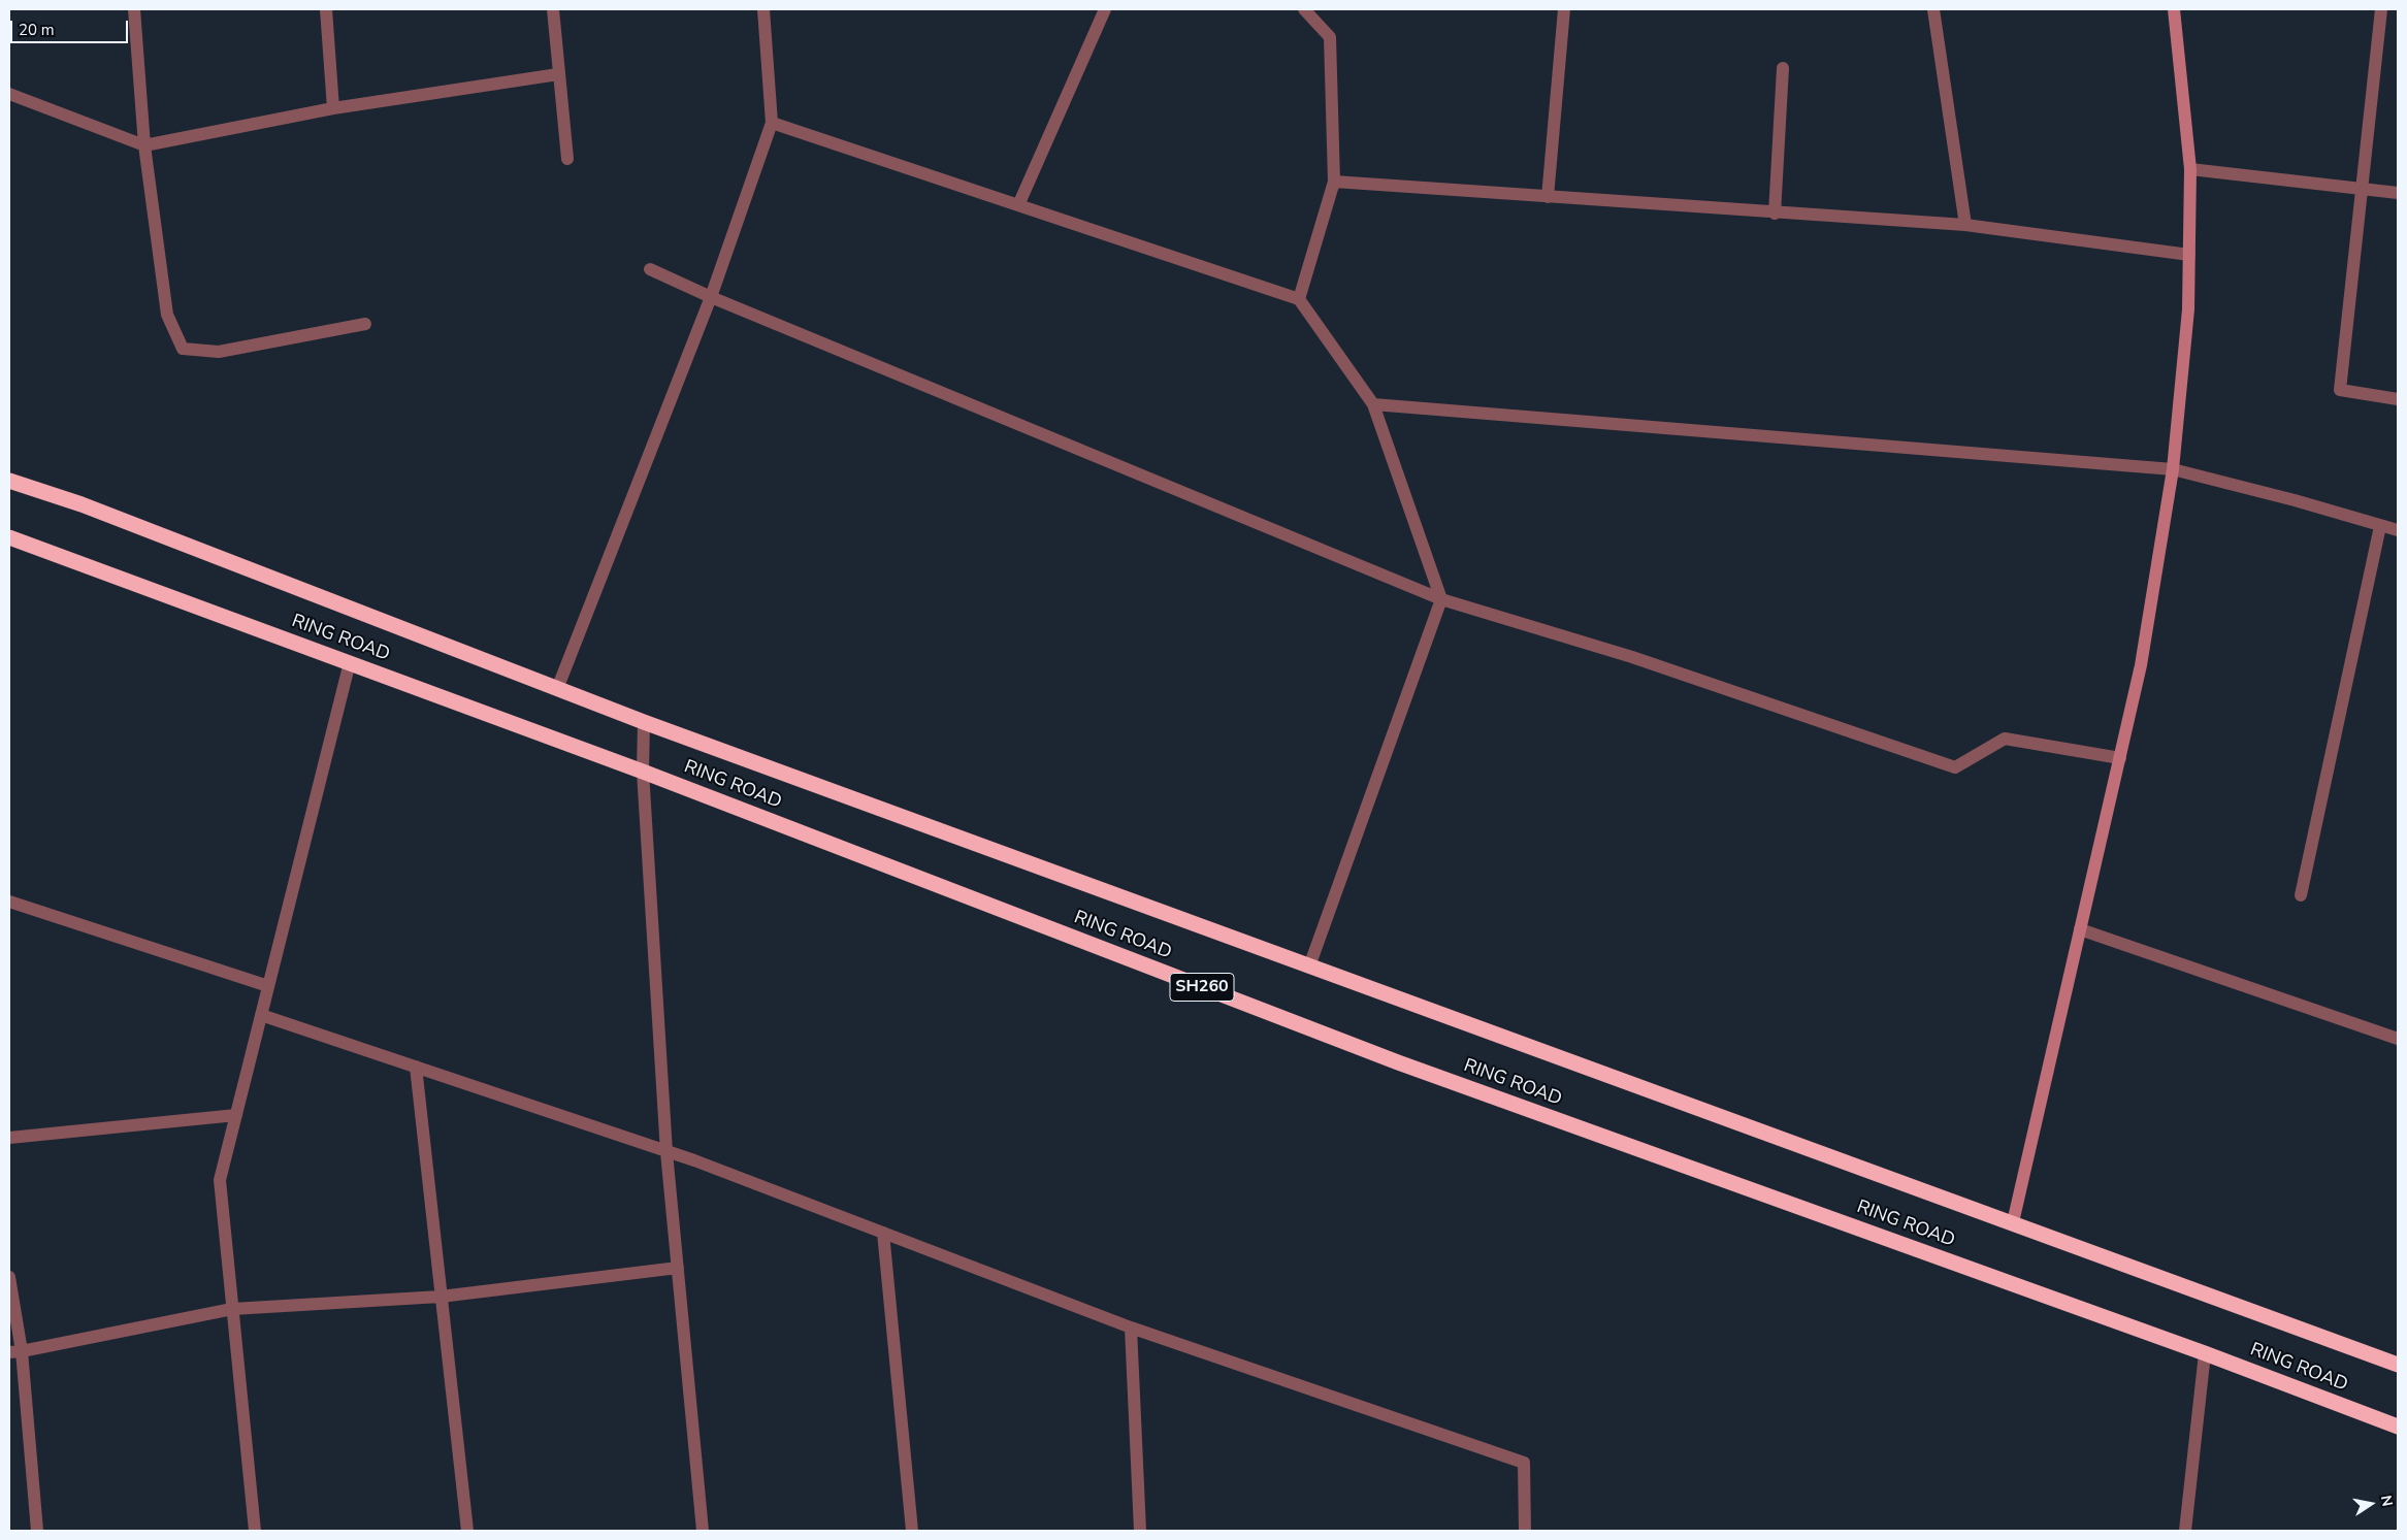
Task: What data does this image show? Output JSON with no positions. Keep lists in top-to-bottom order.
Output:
{
  "streets": {
    "highway": ["RING ROAD", "SH260"]
  },
  "scale_bar": "20 m",
  "north": "right"
}
